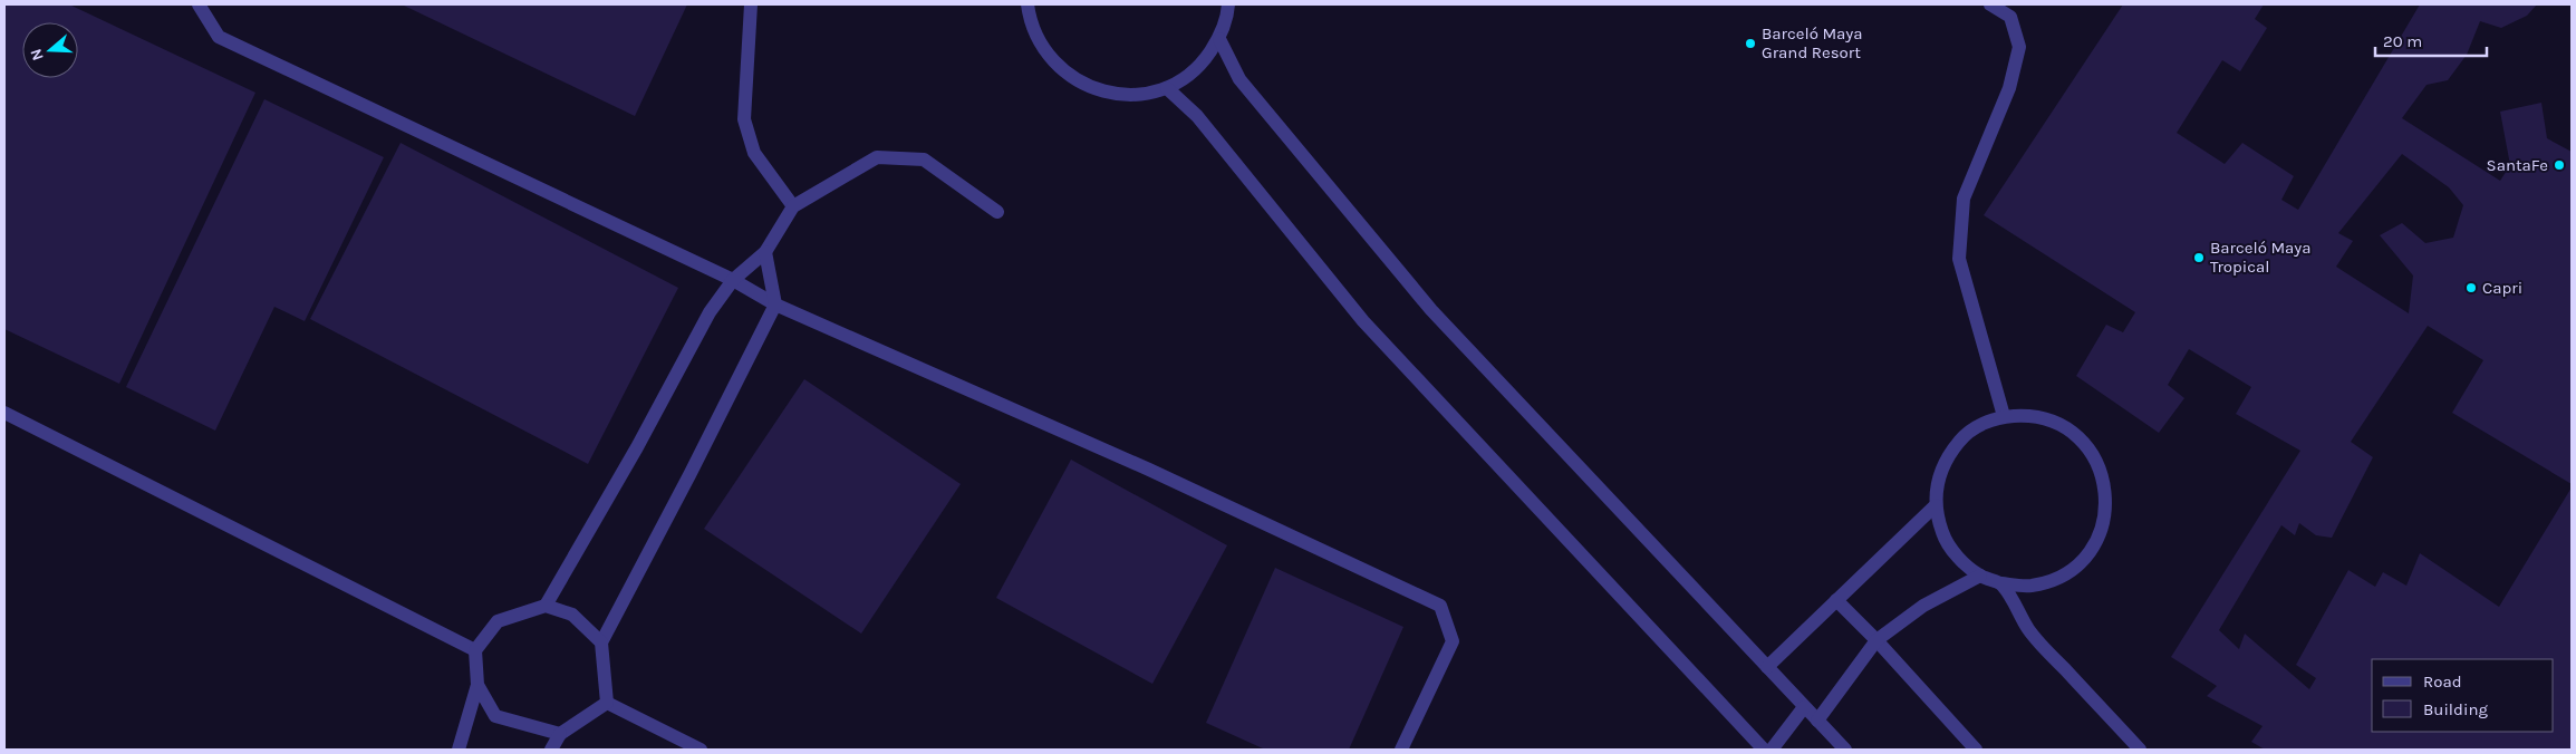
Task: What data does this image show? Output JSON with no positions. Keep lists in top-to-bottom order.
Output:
{
  "places": [
    "Barceló Maya Grand Resort",
    "SantaFe",
    "Barceló Maya Tropical",
    "Capri"
  ],
  "legend": ["Road", "Building"],
  "scale_bar": "20 m",
  "north": "left"
}
